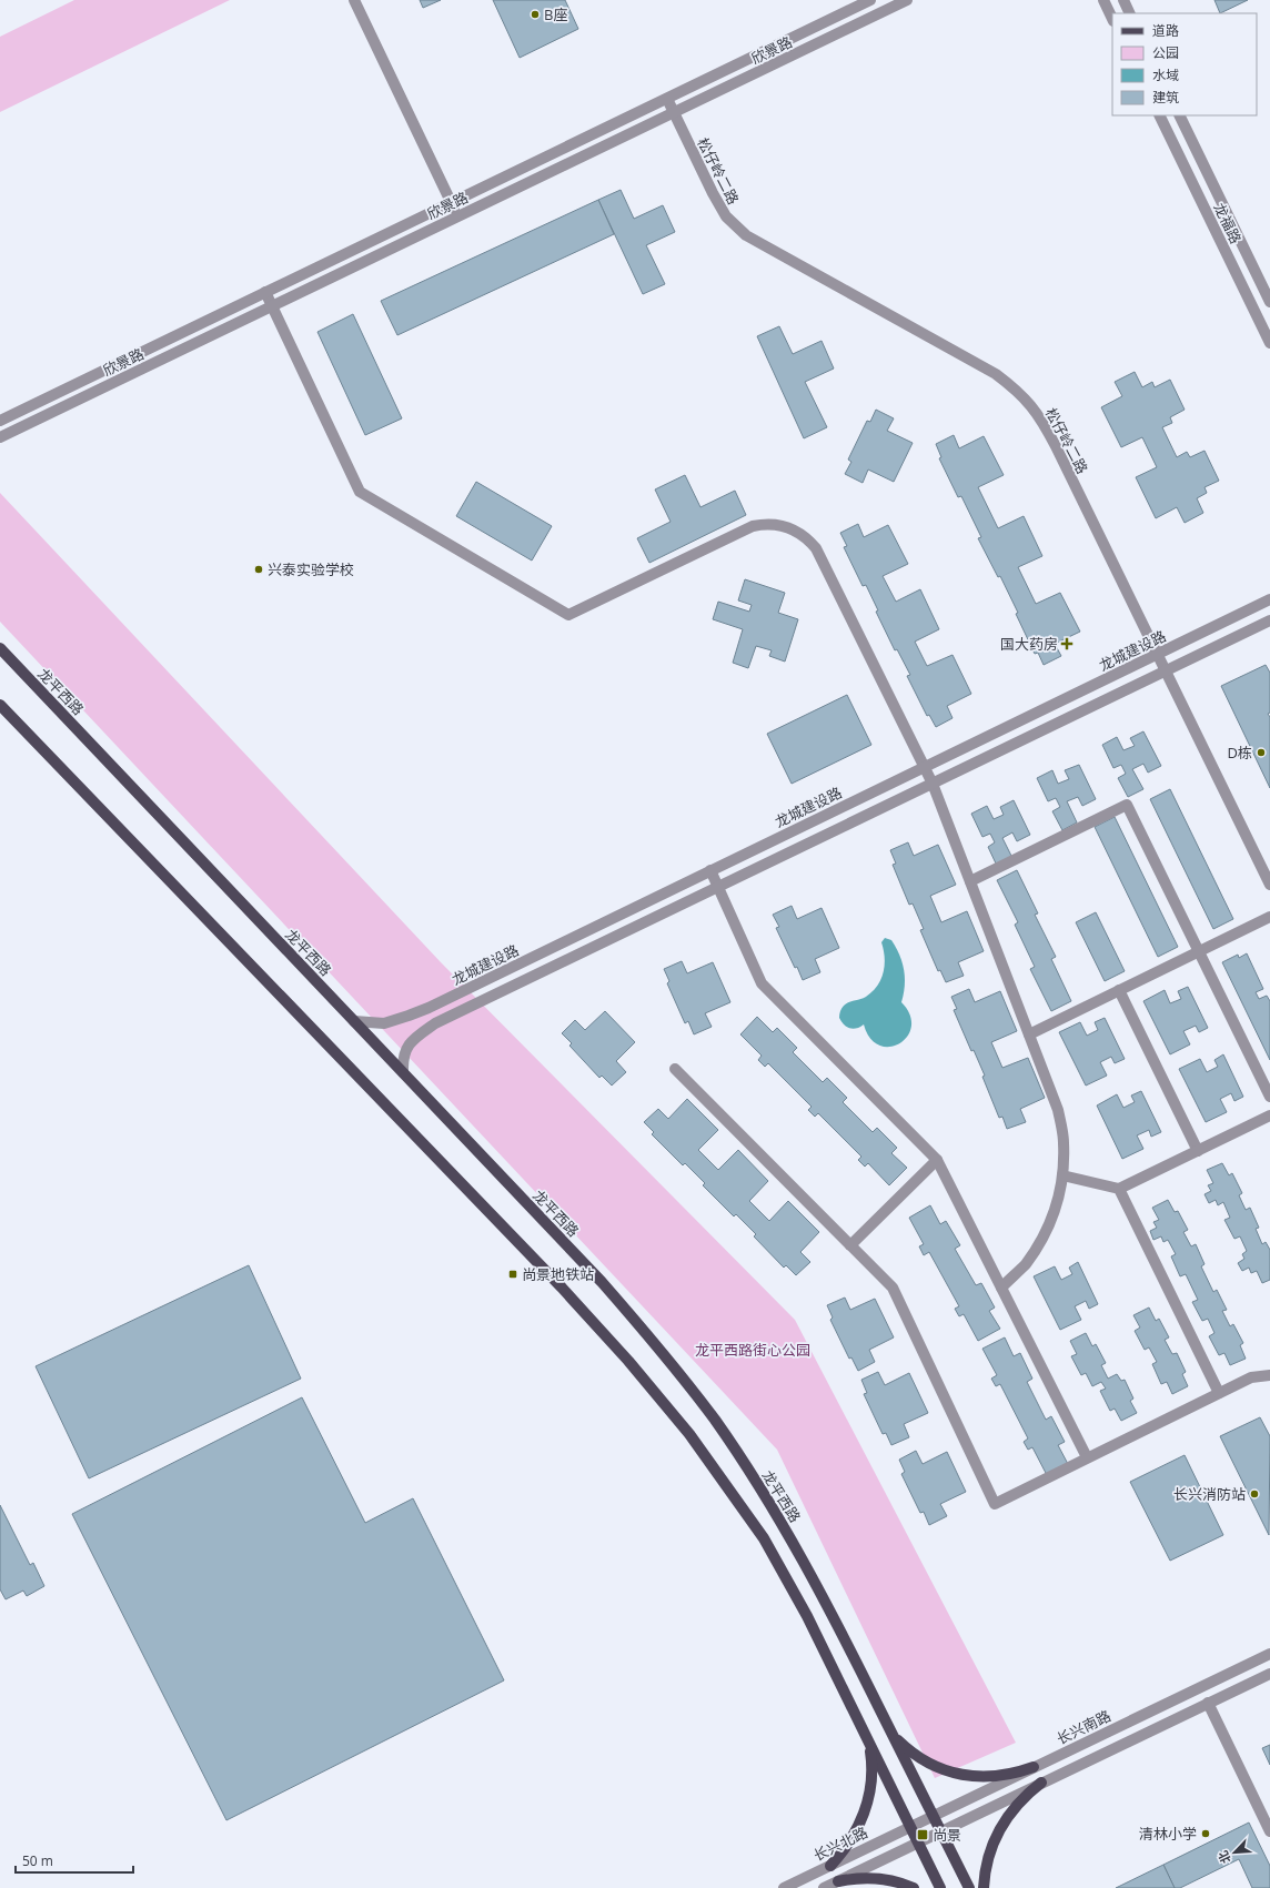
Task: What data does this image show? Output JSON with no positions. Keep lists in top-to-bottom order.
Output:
{
  "streets": {
    "main road": ["龙平西路"],
    "street": [
      "欣景路",
      "松仔岭二路",
      "龙福路",
      "龙城建设路",
      "长兴南路",
      "长兴北路"
    ]
  },
  "crossings": [
    ["欣景路", "松仔岭二路"],
    ["松仔岭二路", "龙城建设路"],
    ["龙城建设路", "龙平西路"],
    ["龙平西路", "长兴南路"],
    ["长兴南路", "长兴北路"]
  ],
  "parks": ["龙平西路街心公园"],
  "places": {
    "other": [
      "B座",
      "兴泰实验学校",
      "D栋",
      "长兴消防站",
      "清林小学"
    ],
    "health": ["国大药房"],
    "transit": ["尚景地铁站", "尚景"]
  },
  "legend": [
    "道路",
    "公园",
    "水域",
    "建筑"
  ],
  "scale_bar": "50 m",
  "north": "bottom left"
}
